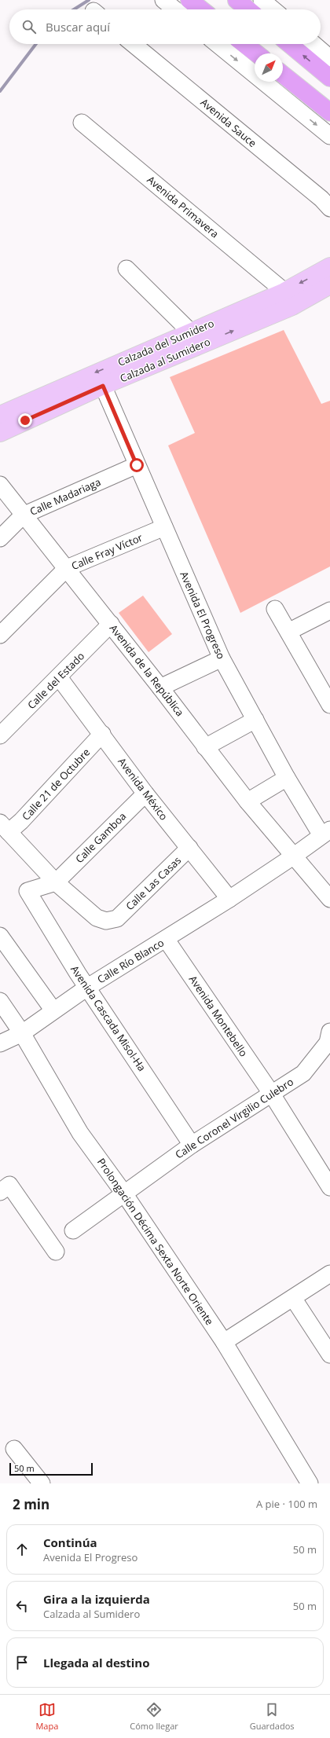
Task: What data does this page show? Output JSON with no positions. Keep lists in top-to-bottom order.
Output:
{
  "streets": {
    "main road": ["Calzada del Sumidero", "Calzada al Sumidero"],
    "street": [
      "Avenida Sauce",
      "Avenida Primavera",
      "Calle Madariaga",
      "Calle Fray Víctor",
      "Avenida El Progreso",
      "Avenida de la República",
      "Calle del Estado",
      "Calle 21 de Octubre",
      "Avenida México",
      "Calle Gamboa",
      "Calle Las Casas",
      "Calle Río Blanco",
      "Avenida Montebello",
      "Avenida Cascada Misol-Ha",
      "Calle Coronel Virgilio Culebro",
      "Prolongación Décima Sexta Norte Oriente"
    ]
  },
  "crossings": [
    ["Avenida Primavera", "Calzada del Sumidero"],
    ["Calzada del Sumidero", "Calzada al Sumidero"],
    ["Calzada al Sumidero", "Avenida El Progreso"],
    ["Calle Madariaga", "Avenida El Progreso"],
    ["Calle Madariaga", "Avenida de la República"],
    ["Calle Fray Víctor", "Avenida El Progreso"],
    ["Calle Fray Víctor", "Avenida de la República"],
    ["Avenida de la República", "Calle del Estado"],
    ["Calle del Estado", "Avenida México"],
    ["Calle 21 de Octubre", "Avenida México"],
    ["Avenida México", "Calle Gamboa"],
    ["Avenida México", "Calle Las Casas"],
    ["Avenida México", "Calle Río Blanco"],
    ["Calle Gamboa", "Calle Las Casas"],
    ["Calle Gamboa", "Avenida Cascada Misol-Ha"],
    ["Calle Las Casas", "Avenida Cascada Misol-Ha"],
    ["Calle Río Blanco", "Avenida Montebello"],
    ["Calle Río Blanco", "Avenida Cascada Misol-Ha"],
    ["Calle Río Blanco", "Prolongación Décima Sexta Norte Oriente"],
    ["Avenida Montebello", "Calle Coronel Virgilio Culebro"],
    ["Avenida Cascada Misol-Ha", "Calle Coronel Virgilio Culebro"],
    ["Calle Coronel Virgilio Culebro", "Prolongación Décima Sexta Norte Oriente"]
  ],
  "one_way": ["Calzada del Sumidero", "Calzada al Sumidero"],
  "scale_bar": "50 m",
  "north": "top right",
  "page": {
    "search": "Buscar aquí",
    "scale": "50 m",
    "heading": ["2 min", "A pie · 100 m"],
    "list": [
      ["Continúa", "Avenida El Progreso", "50 m"],
      ["Gira a la izquierda", "Calzada al Sumidero", "50 m"],
      "Llegada al destino"
    ],
    "nav": ["Mapa", "Cómo llegar", "Guardados"]
  }
}
